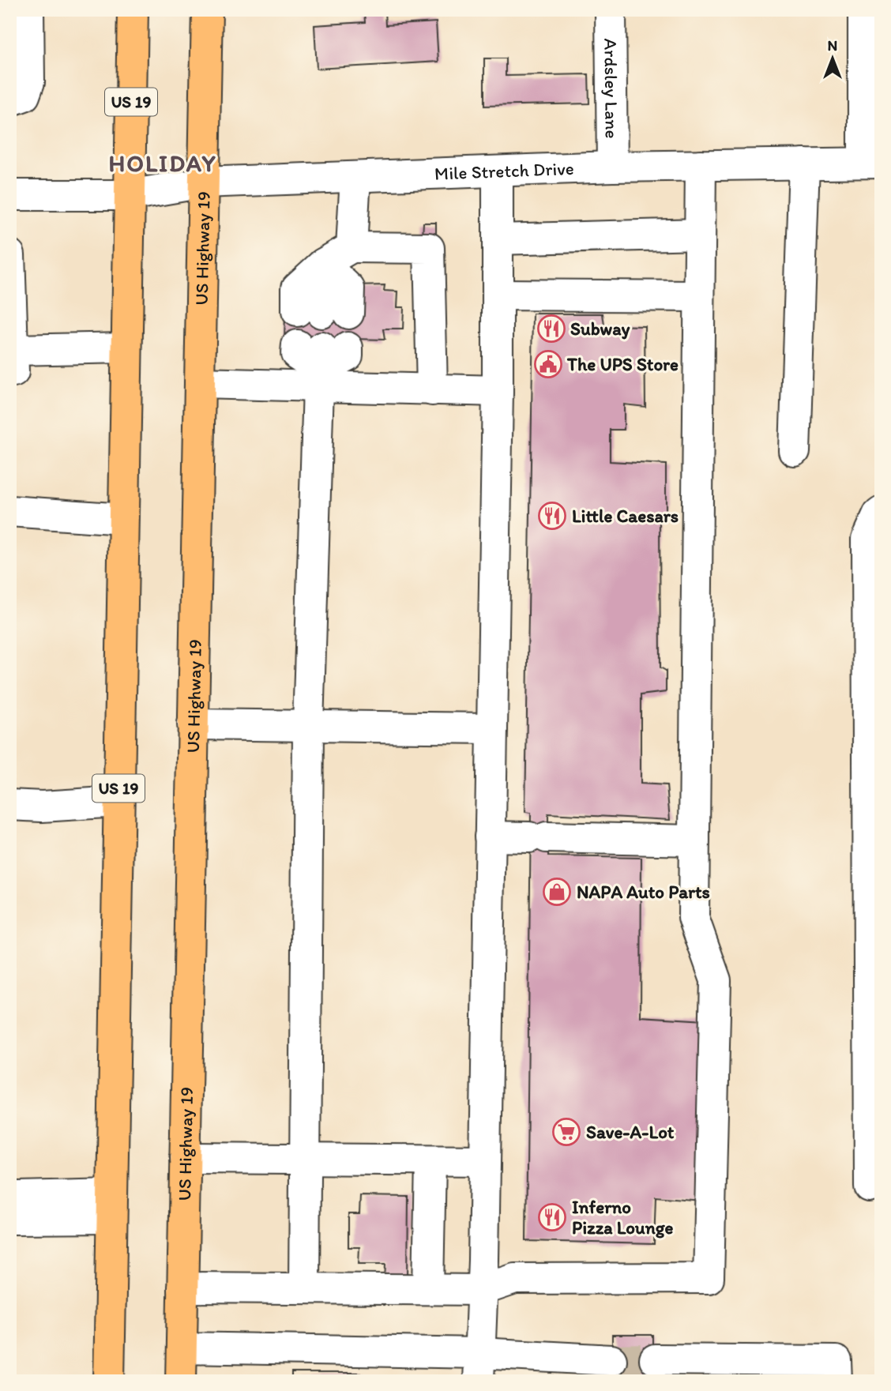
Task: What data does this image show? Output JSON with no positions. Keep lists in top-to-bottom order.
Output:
{
  "streets": {
    "highway": ["US 19", "US Highway 19"],
    "street": ["Ardsley Lane", "Mile Stretch Drive"]
  },
  "crossings": [
    ["Ardsley Lane", "Mile Stretch Drive"],
    ["US 19", "Mile Stretch Drive"],
    ["Mile Stretch Drive", "US Highway 19"]
  ],
  "districts": ["HOLIDAY"],
  "places": {
    "restaurant": ["Subway", "Little Caesars", "Inferno Pizza Lounge"],
    "public building": ["The UPS Store"],
    "shop": ["NAPA Auto Parts"],
    "supermarket": ["Save-A-Lot"]
  },
  "north": "top"
}
